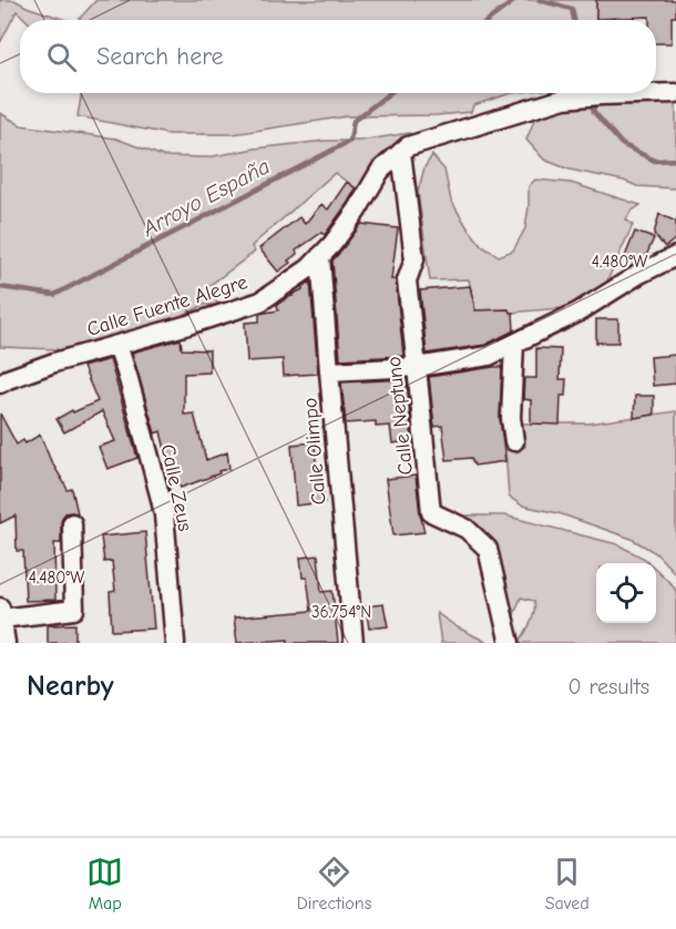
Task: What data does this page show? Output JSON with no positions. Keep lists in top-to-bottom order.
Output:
{
  "streets": {
    "street": [
      "Calle Fuente Alegre",
      "Calle Neptuno",
      "Calle Olimpo",
      "Calle Zeus"
    ]
  },
  "crossings": [
    ["Calle Fuente Alegre", "Calle Neptuno"],
    ["Calle Fuente Alegre", "Calle Olimpo"],
    ["Calle Fuente Alegre", "Calle Zeus"]
  ],
  "water": ["Arroyo España"],
  "page": {
    "search": "Search here",
    "heading": ["Nearby", "0 results"],
    "nav": ["Map", "Directions", "Saved"]
  },
  "coordinates": ["4.480°W", "36.754°N"]
}
